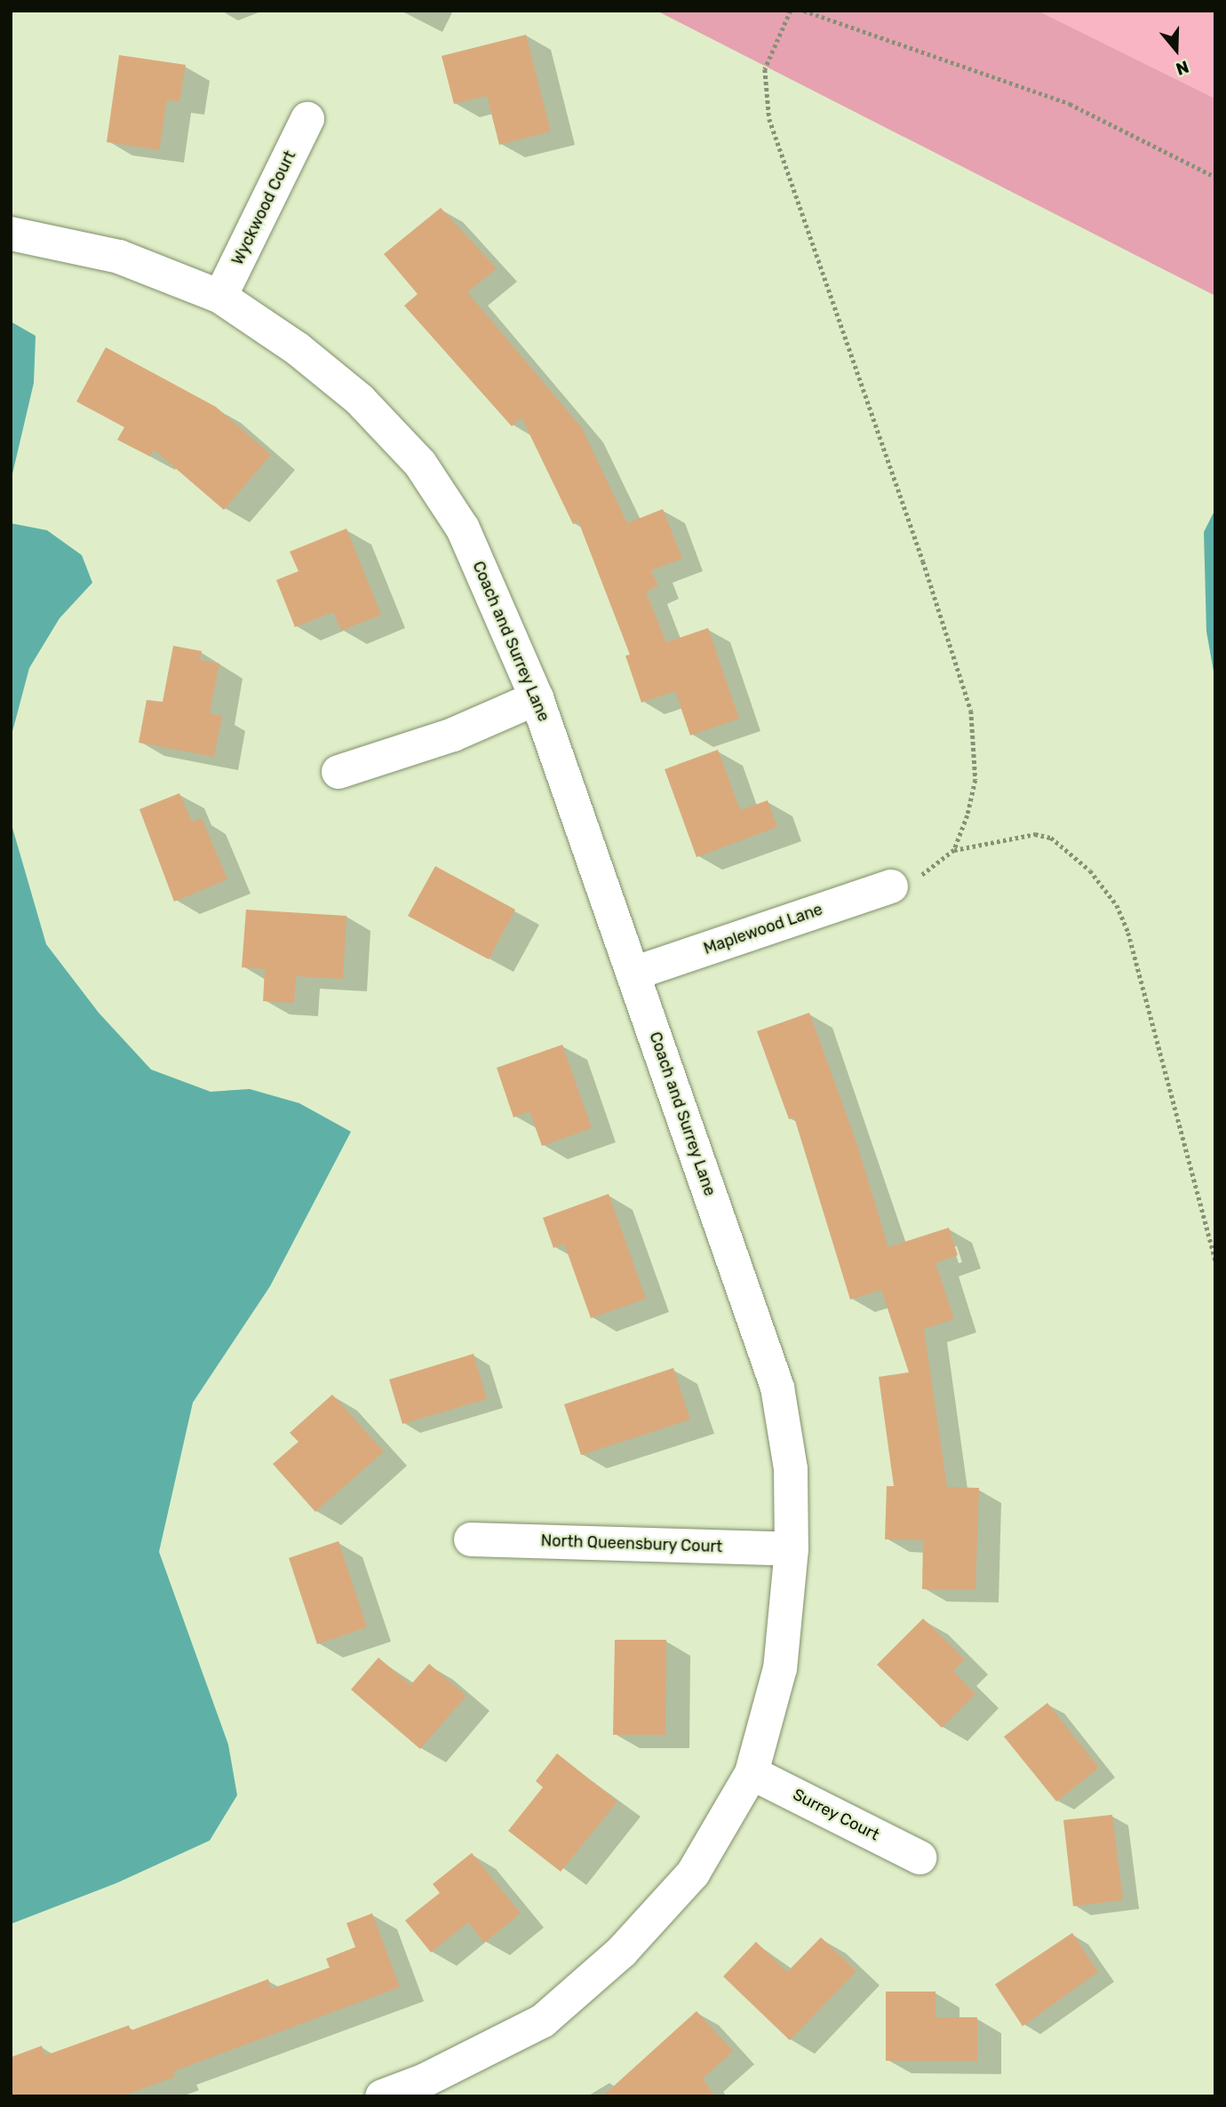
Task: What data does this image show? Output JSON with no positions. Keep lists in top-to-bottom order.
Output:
{
  "streets": {
    "street": [
      "Wyckwood Court",
      "Coach and Surrey Lane",
      "Maplewood Lane",
      "North Queensbury Court",
      "Surrey Court"
    ]
  },
  "crossings": [
    ["Wyckwood Court", "Coach and Surrey Lane"],
    ["Coach and Surrey Lane", "Maplewood Lane"],
    ["Coach and Surrey Lane", "North Queensbury Court"],
    ["Coach and Surrey Lane", "Surrey Court"]
  ],
  "north": "bottom"
}
